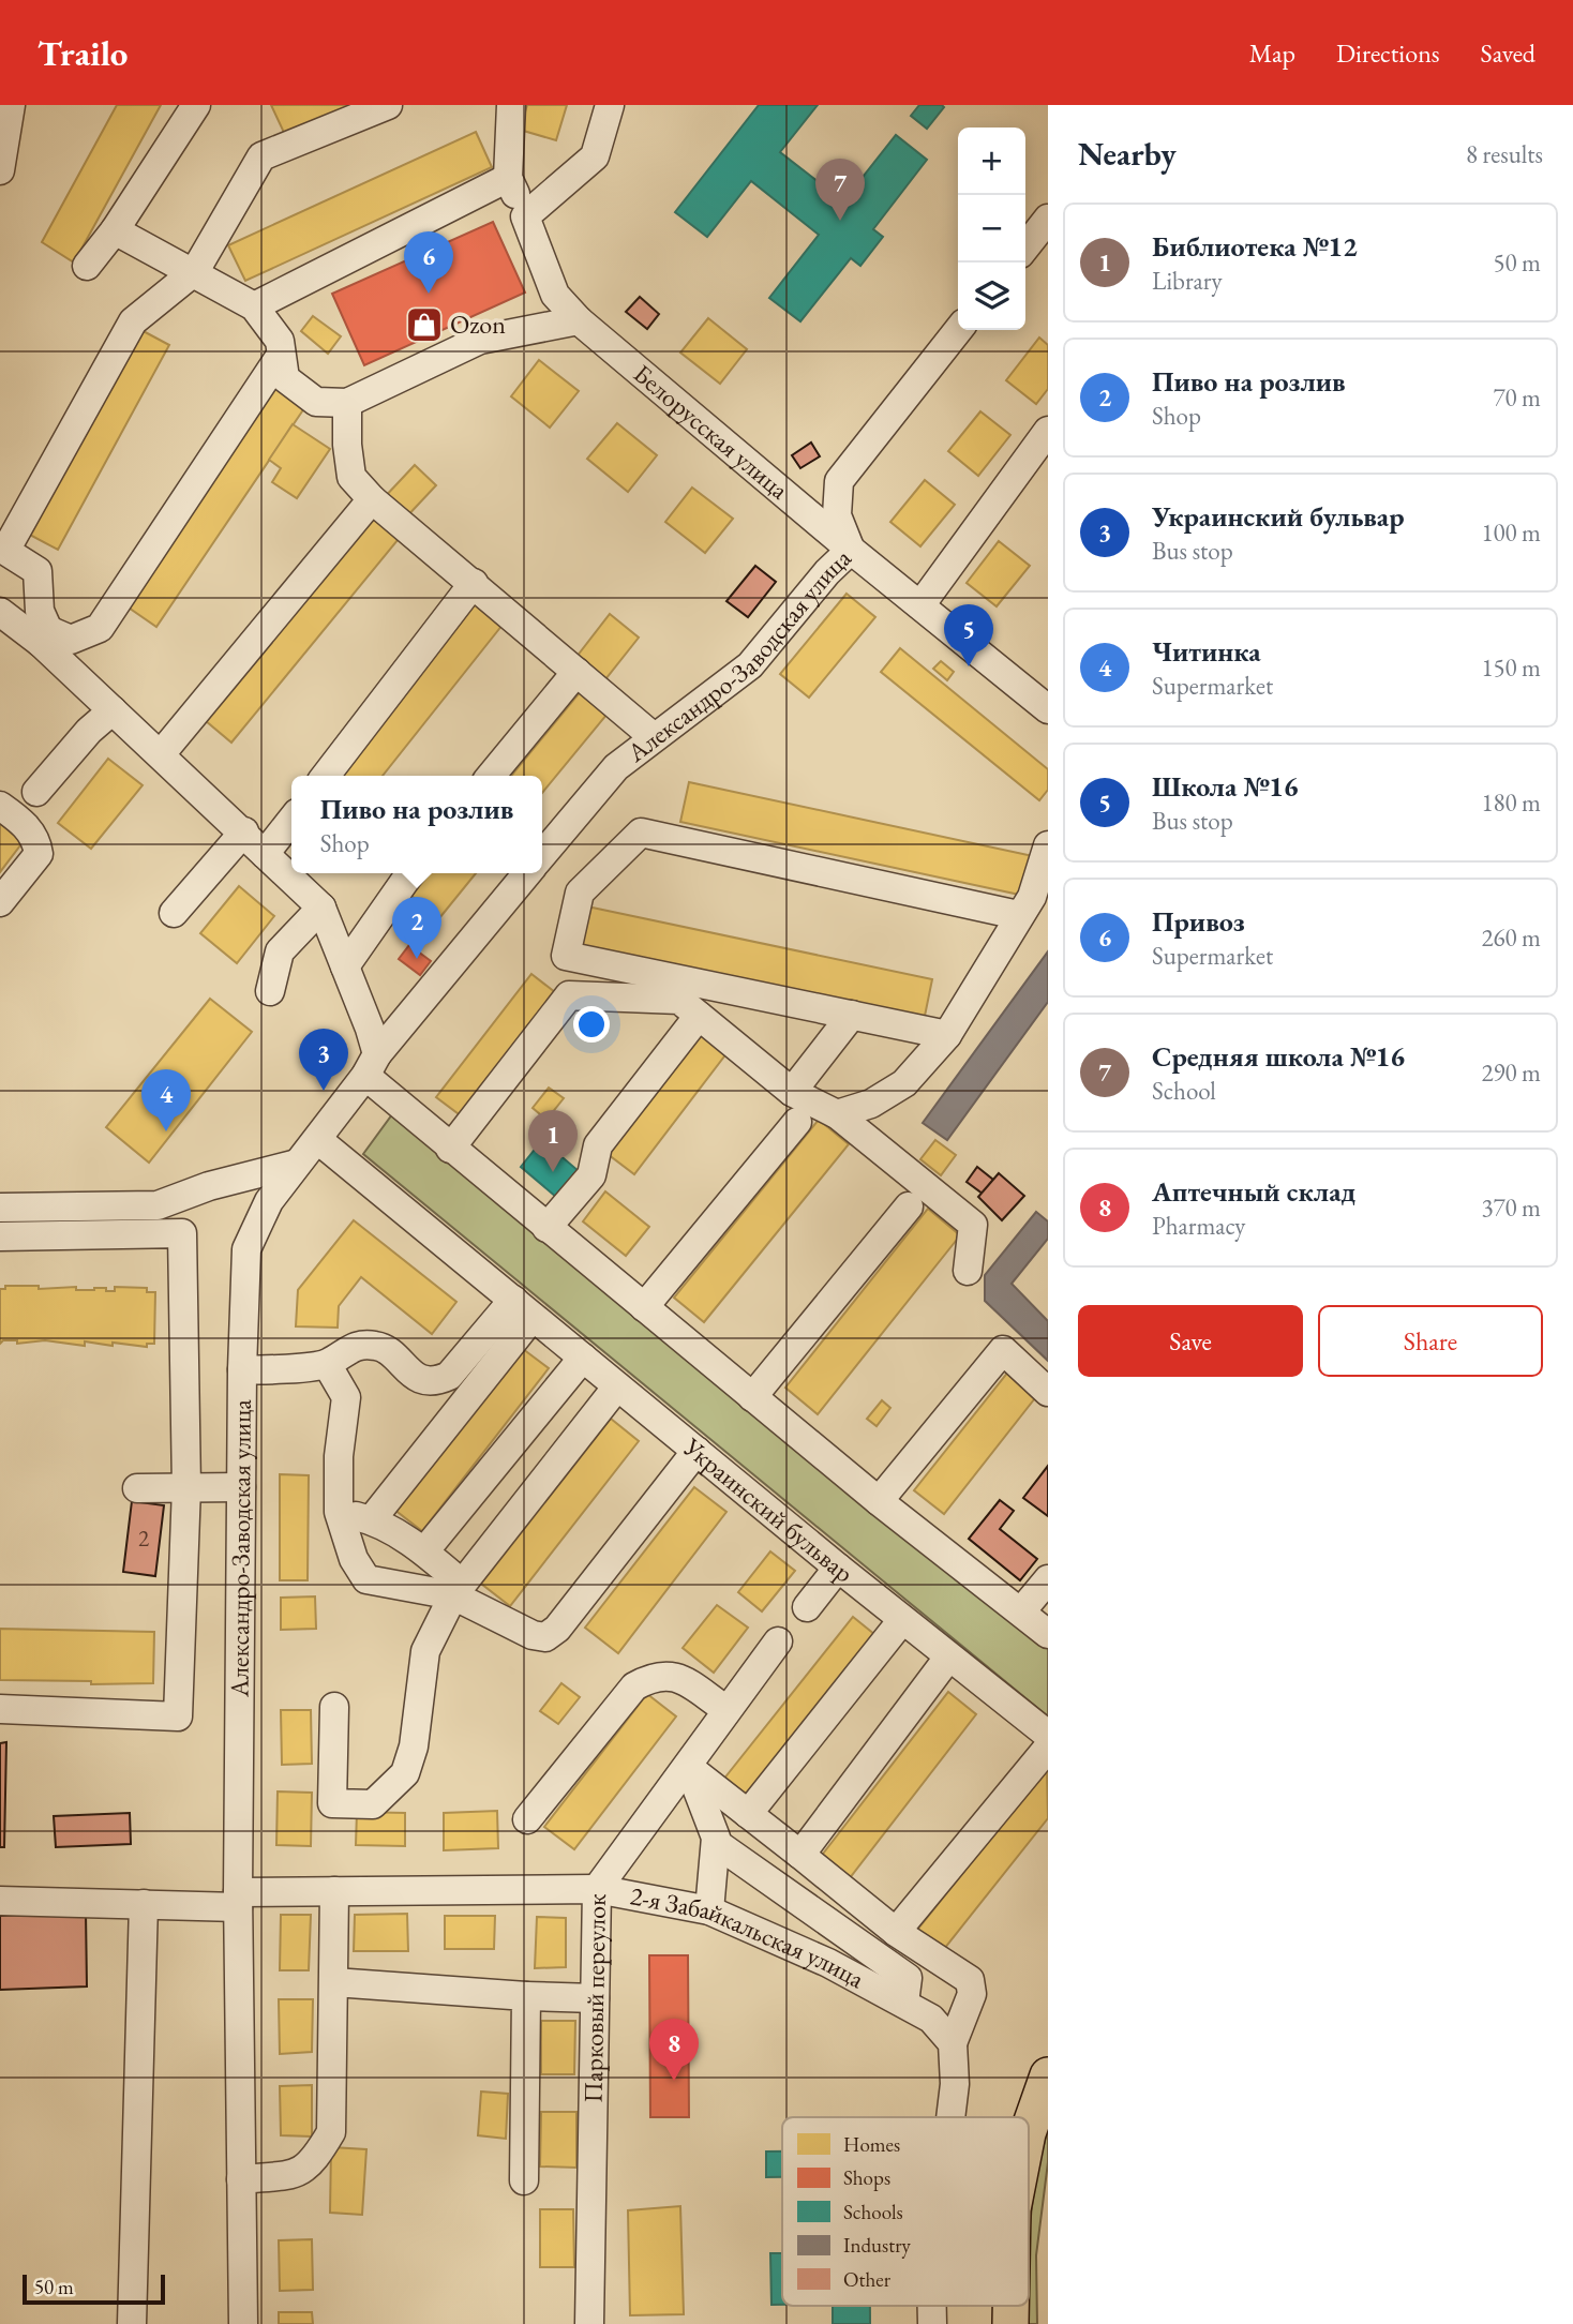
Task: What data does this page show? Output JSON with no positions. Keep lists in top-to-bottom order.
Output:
{
  "streets": {
    "street": [
      "Белорусская улица",
      "Александро-Заводская улица",
      "Украинский бульвар",
      "2-я Забайкальская улица",
      "Парковый переулок"
    ]
  },
  "crossings": [
    ["Белорусская улица", "Александро-Заводская улица"],
    ["Александро-Заводская улица", "Украинский бульвар"],
    ["Александро-Заводская улица", "2-я Забайкальская улица"],
    ["2-я Забайкальская улица", "Парковый переулок"]
  ],
  "places": {
    "shop": ["Ozon"]
  },
  "house_numbers": ["2"],
  "legend": [
    "Homes",
    "Shops",
    "Schools",
    "Industry",
    "Other"
  ],
  "scale_bar": "50 m",
  "page": {
    "header": "Trailo",
    "nav": ["Map", "Directions", "Saved"],
    "heading": ["Nearby", "8 results"],
    "map_buttons": ["+", "−"],
    "pins": [
      "7",
      "6",
      "5",
      "2",
      "3",
      "4",
      "1",
      "8"
    ],
    "list": [
      {
        "mark": "1",
        "name": "Библиотека №12",
        "note": "Library",
        "value": "50 m"
      },
      {
        "mark": "2",
        "name": "Пиво на розлив",
        "note": "Shop",
        "value": "70 m"
      },
      {
        "mark": "3",
        "name": "Украинский бульвар",
        "note": "Bus stop",
        "value": "100 m"
      },
      {
        "mark": "4",
        "name": "Читинка",
        "note": "Supermarket",
        "value": "150 m"
      },
      {
        "mark": "5",
        "name": "Школа №16",
        "note": "Bus stop",
        "value": "180 m"
      },
      {
        "mark": "6",
        "name": "Привоз",
        "note": "Supermarket",
        "value": "260 m"
      },
      {
        "mark": "7",
        "name": "Средняя школа №16",
        "note": "School",
        "value": "290 m"
      },
      {
        "mark": "8",
        "name": "Аптечный склад",
        "note": "Pharmacy",
        "value": "370 m"
      }
    ],
    "popup": ["Пиво на розлив", "Shop"],
    "buttons": ["Save", "Share"],
    "scale": "50 m"
  }
}
